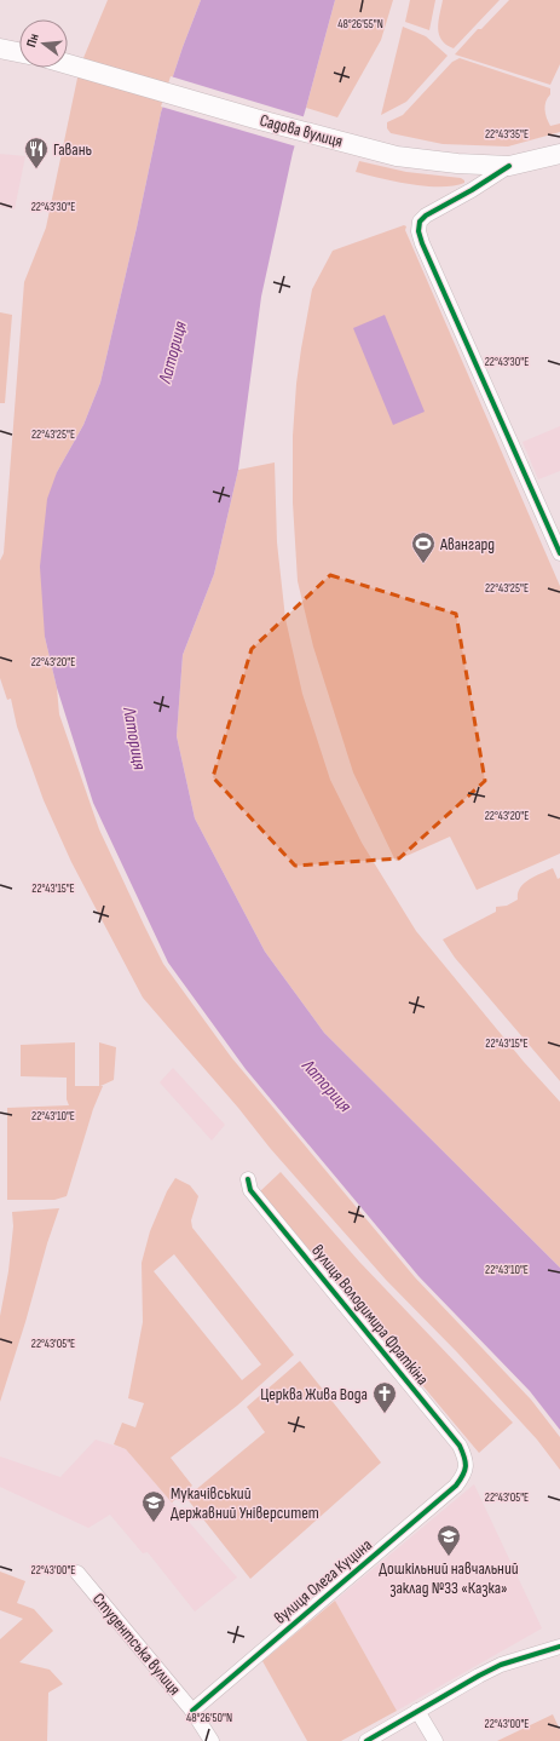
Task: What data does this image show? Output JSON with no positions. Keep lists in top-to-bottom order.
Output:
{
  "streets": {
    "main road": ["Садова вулиця"],
    "street": ["вулиця Володимира Фраткіна", "вулиця Олега Куцина", "Студентська вулиця"]
  },
  "crossings": [
    ["вулиця Володимира Фраткіна", "вулиця Олега Куцина"],
    ["вулиця Олега Куцина", "Студентська вулиця"]
  ],
  "water": ["Латориця"],
  "places": {
    "restaurant": ["Гавань"],
    "sports": ["Авангард"],
    "church": ["Церква Жива Вода"],
    "school or university": ["Мукачівський Державний Університет", "Дошкільний навчальний заклад №33 «Казка»"]
  },
  "north": "left",
  "coordinates": [
    "48°26'55\"N",
    "22°43'35\"E",
    "22°43'30\"E",
    "22°43'25\"E",
    "22°43'20\"E",
    "22°43'15\"E",
    "22°43'10\"E",
    "22°43'05\"E",
    "22°43'00\"E",
    "48°26'50\"N"
  ]
}
